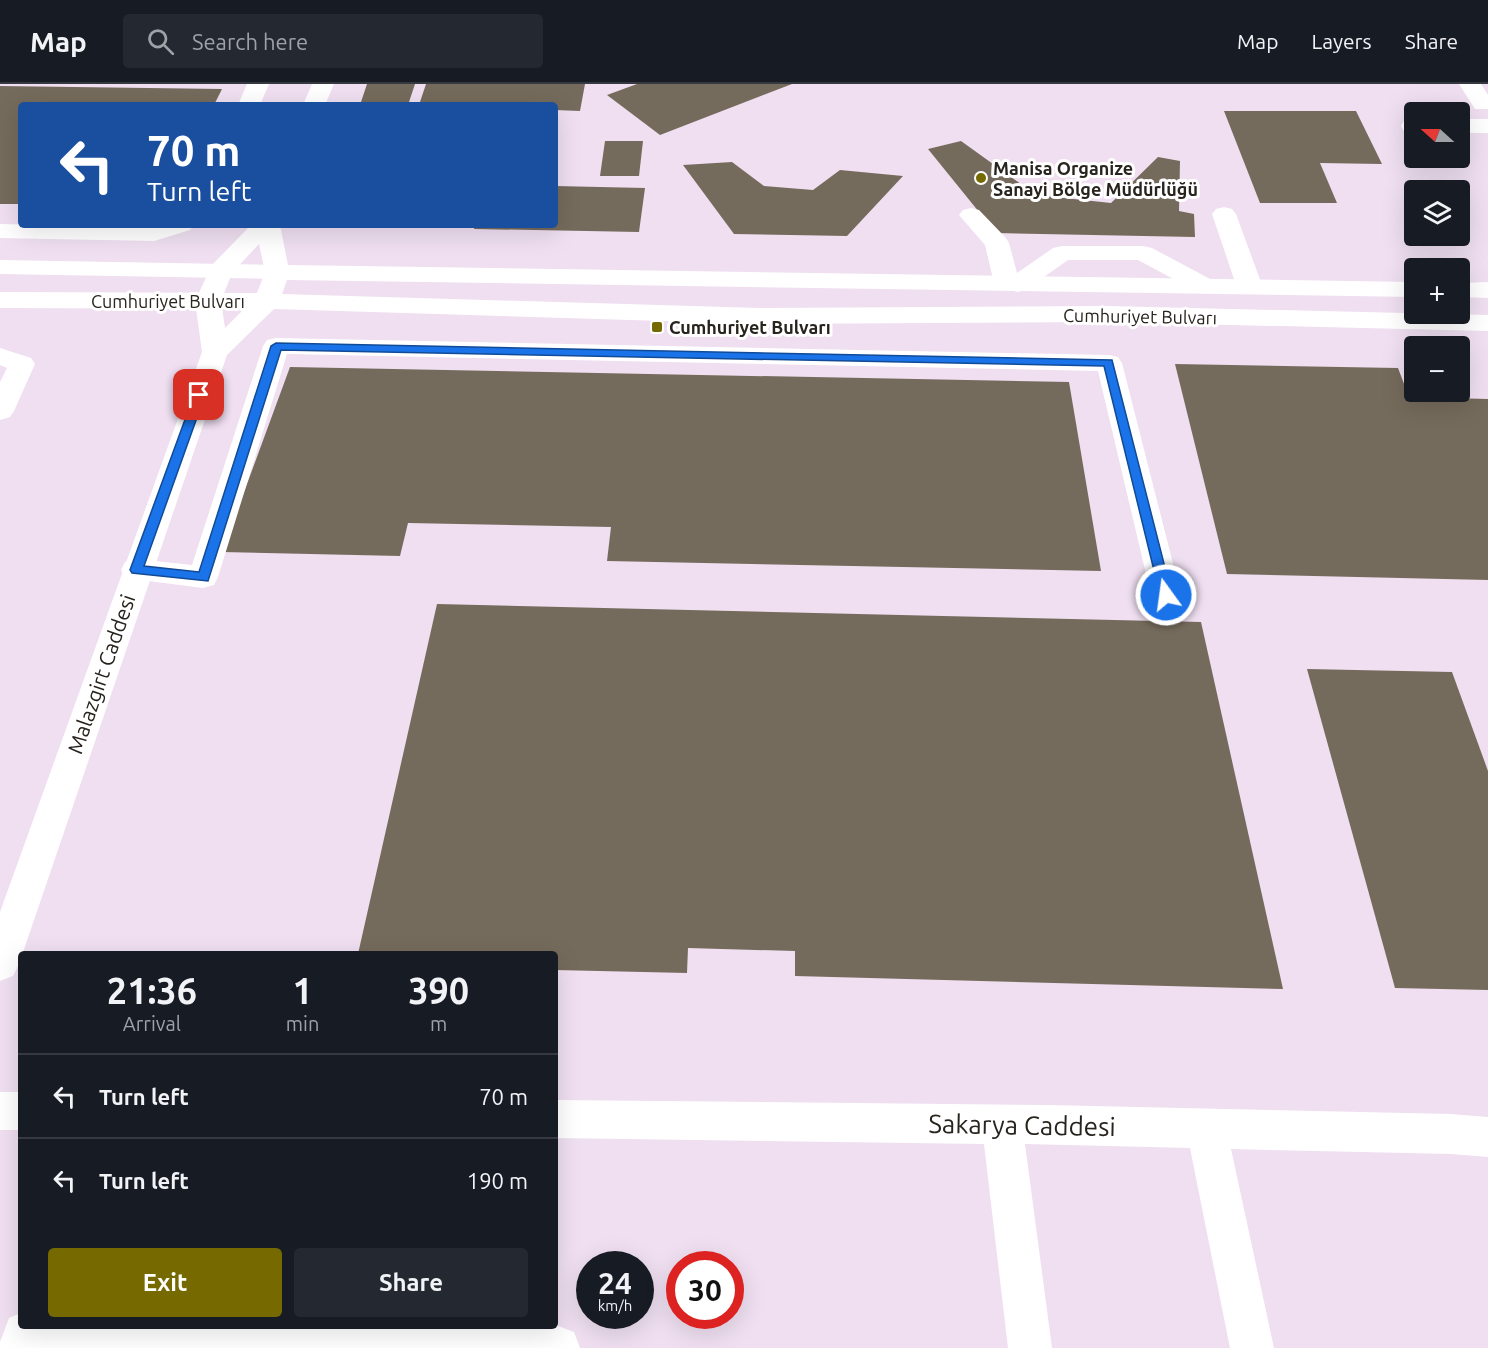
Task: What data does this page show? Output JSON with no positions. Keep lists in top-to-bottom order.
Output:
{
  "streets": {
    "main road": ["Cumhuriyet Bulvarı", "Malazgirt Caddesi", "Sakarya Caddesi"]
  },
  "places": {
    "other": ["Manisa Organize Sanayi Bölge Müdürlüğü"],
    "transit": ["Cumhuriyet Bulvarı"]
  },
  "north": "left",
  "page": {
    "header": "Map",
    "search": "Search here",
    "nav": ["Map", "Layers", "Share"],
    "map_buttons": ["+", "−"],
    "turn": ["70 m", "Turn left"],
    "eta": [
      "21:36",
      "Arrival",
      "1",
      "min",
      "390",
      "m"
    ],
    "list": [
      {
        "name": "Turn left",
        "value": "70 m"
      },
      {
        "name": "Turn left",
        "value": "190 m"
      }
    ],
    "buttons": ["Exit", "Share"],
    "speed": "24 km/h",
    "limit": "30"
  }
}
